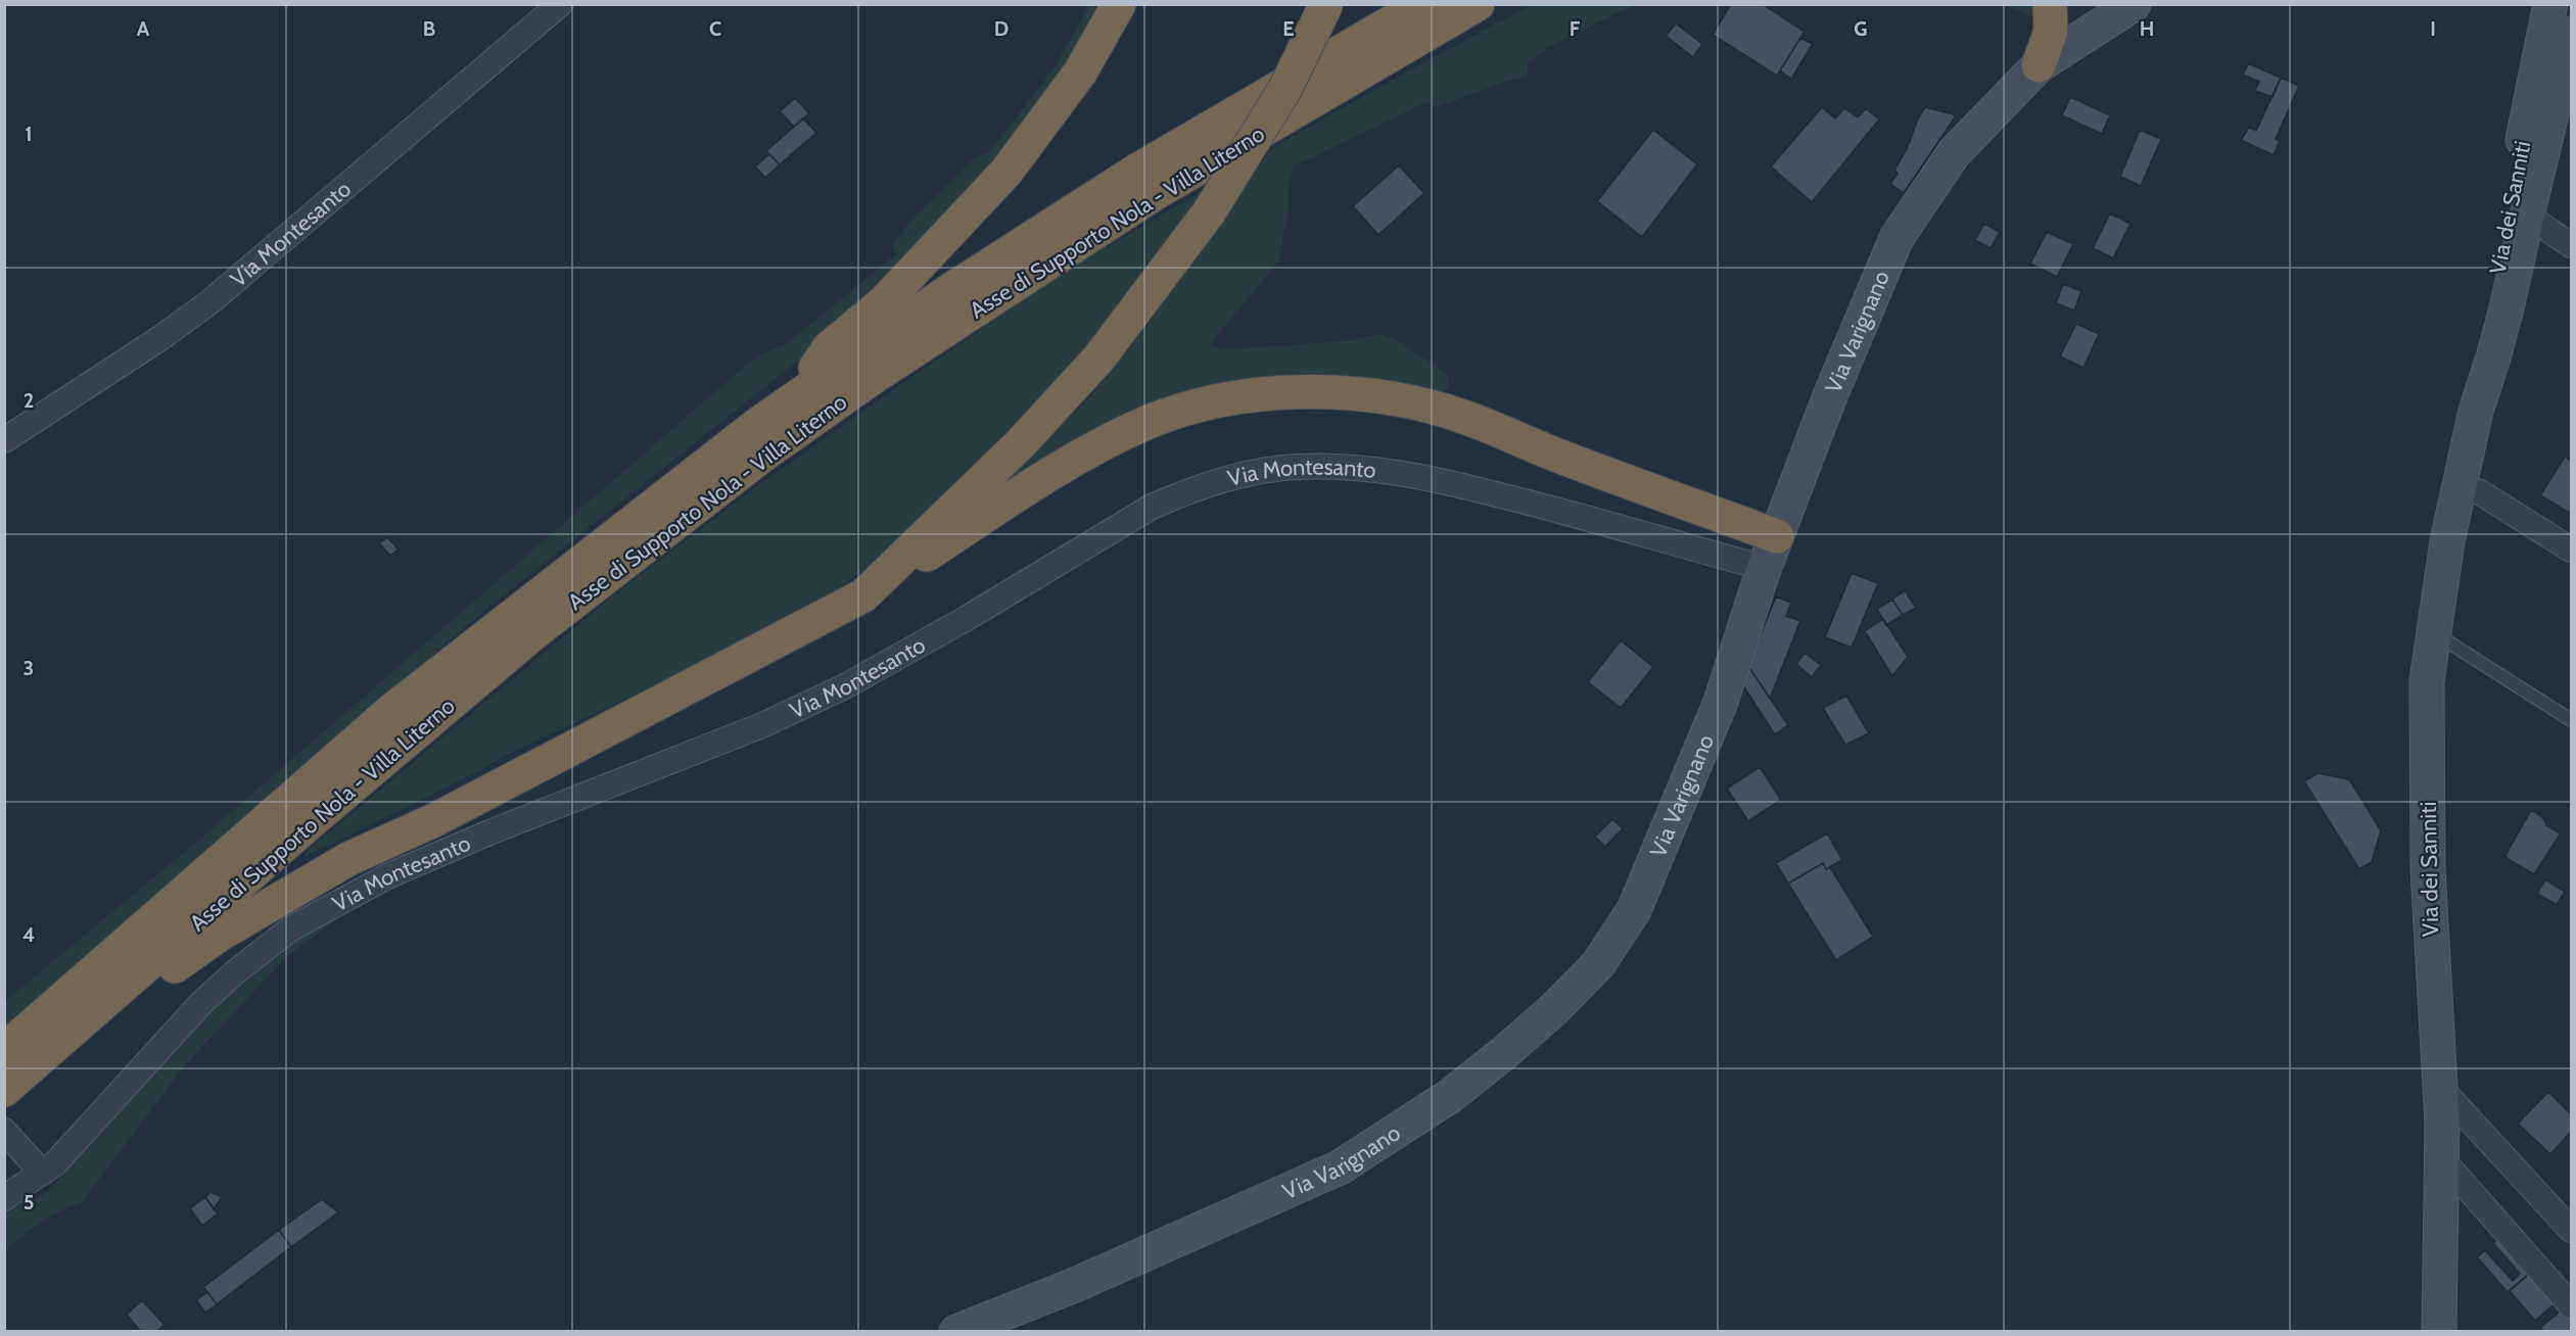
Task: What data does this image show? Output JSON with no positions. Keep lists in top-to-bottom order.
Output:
{
  "streets": {
    "highway": ["Asse di Supporto Nola - Villa Literno"],
    "main road": ["Via dei Sanniti", "Via Varignano"],
    "street": ["Via Montesanto"]
  },
  "crossings": [
    ["Via Montesanto", "Via Varignano"]
  ],
  "grid": {
    "columns": [
      "A",
      "B",
      "C",
      "D",
      "E",
      "F",
      "G",
      "H",
      "I"
    ],
    "rows": [
      "1",
      "2",
      "3",
      "4",
      "5"
    ]
  }
}
